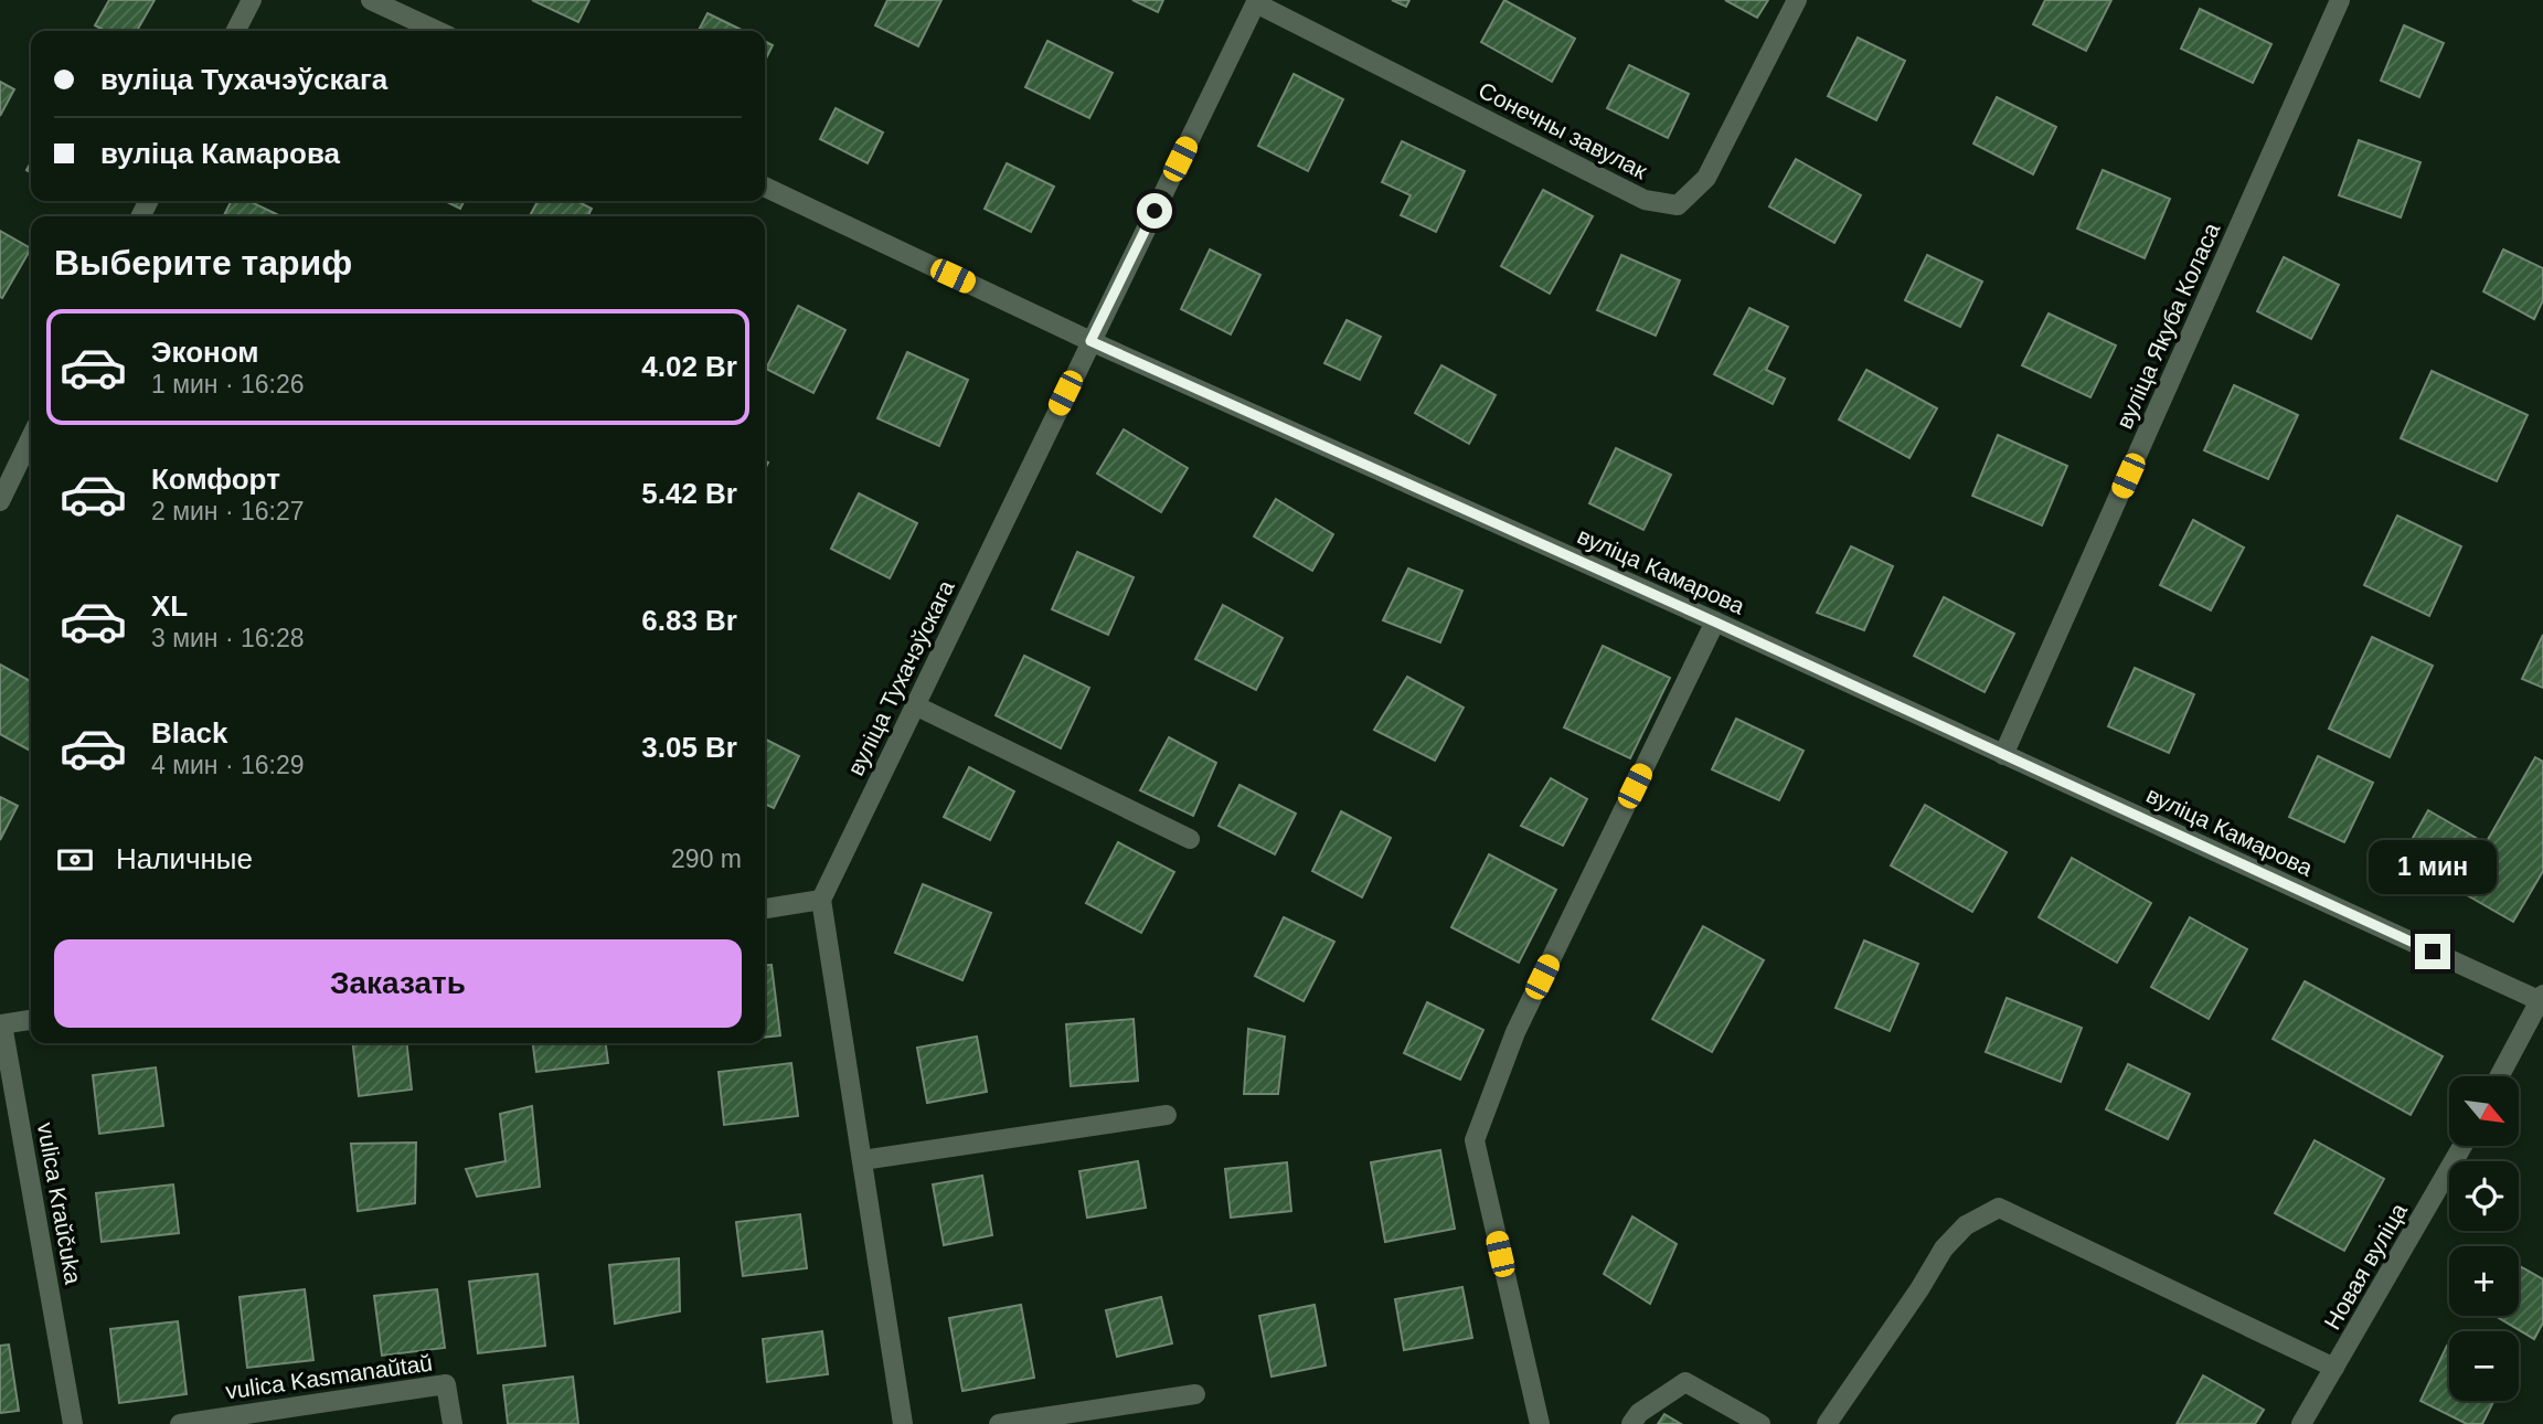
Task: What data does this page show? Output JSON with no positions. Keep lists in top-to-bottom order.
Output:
{
  "streets": {
    "street": [
      "Сонечны завулак",
      "вуліца Якуба Коласа",
      "вуліца Камарова",
      "вуліца Тухачэўскага",
      "vulica Kraŭčuka",
      "Новая вуліца",
      "vulica Kasmanaŭtaŭ"
    ]
  },
  "crossings": [
    ["Сонечны завулак", "вуліца Тухачэўскага"],
    ["вуліца Якуба Коласа", "вуліца Камарова"],
    ["вуліца Камарова", "вуліца Тухачэўскага"]
  ],
  "north": "bottom right",
  "page": {
    "banner": ["вуліца Тухачэўскага", "вуліца Камарова"],
    "heading": "Выберите тариф",
    "list": [
      {
        "name": "Эконом",
        "note": "1 мин · 16:26",
        "value": "4.02 Br"
      },
      {
        "name": "Комфорт",
        "note": "2 мин · 16:27",
        "value": "5.42 Br"
      },
      {
        "name": "XL",
        "note": "3 мин · 16:28",
        "value": "6.83 Br"
      },
      {
        "name": "Black",
        "note": "4 мин · 16:29",
        "value": "3.05 Br"
      }
    ],
    "pay": ["Наличные", "290 m"],
    "bubble": "1 мин",
    "buttons": "Заказать",
    "map_buttons": ["+", "−"]
  }
}
